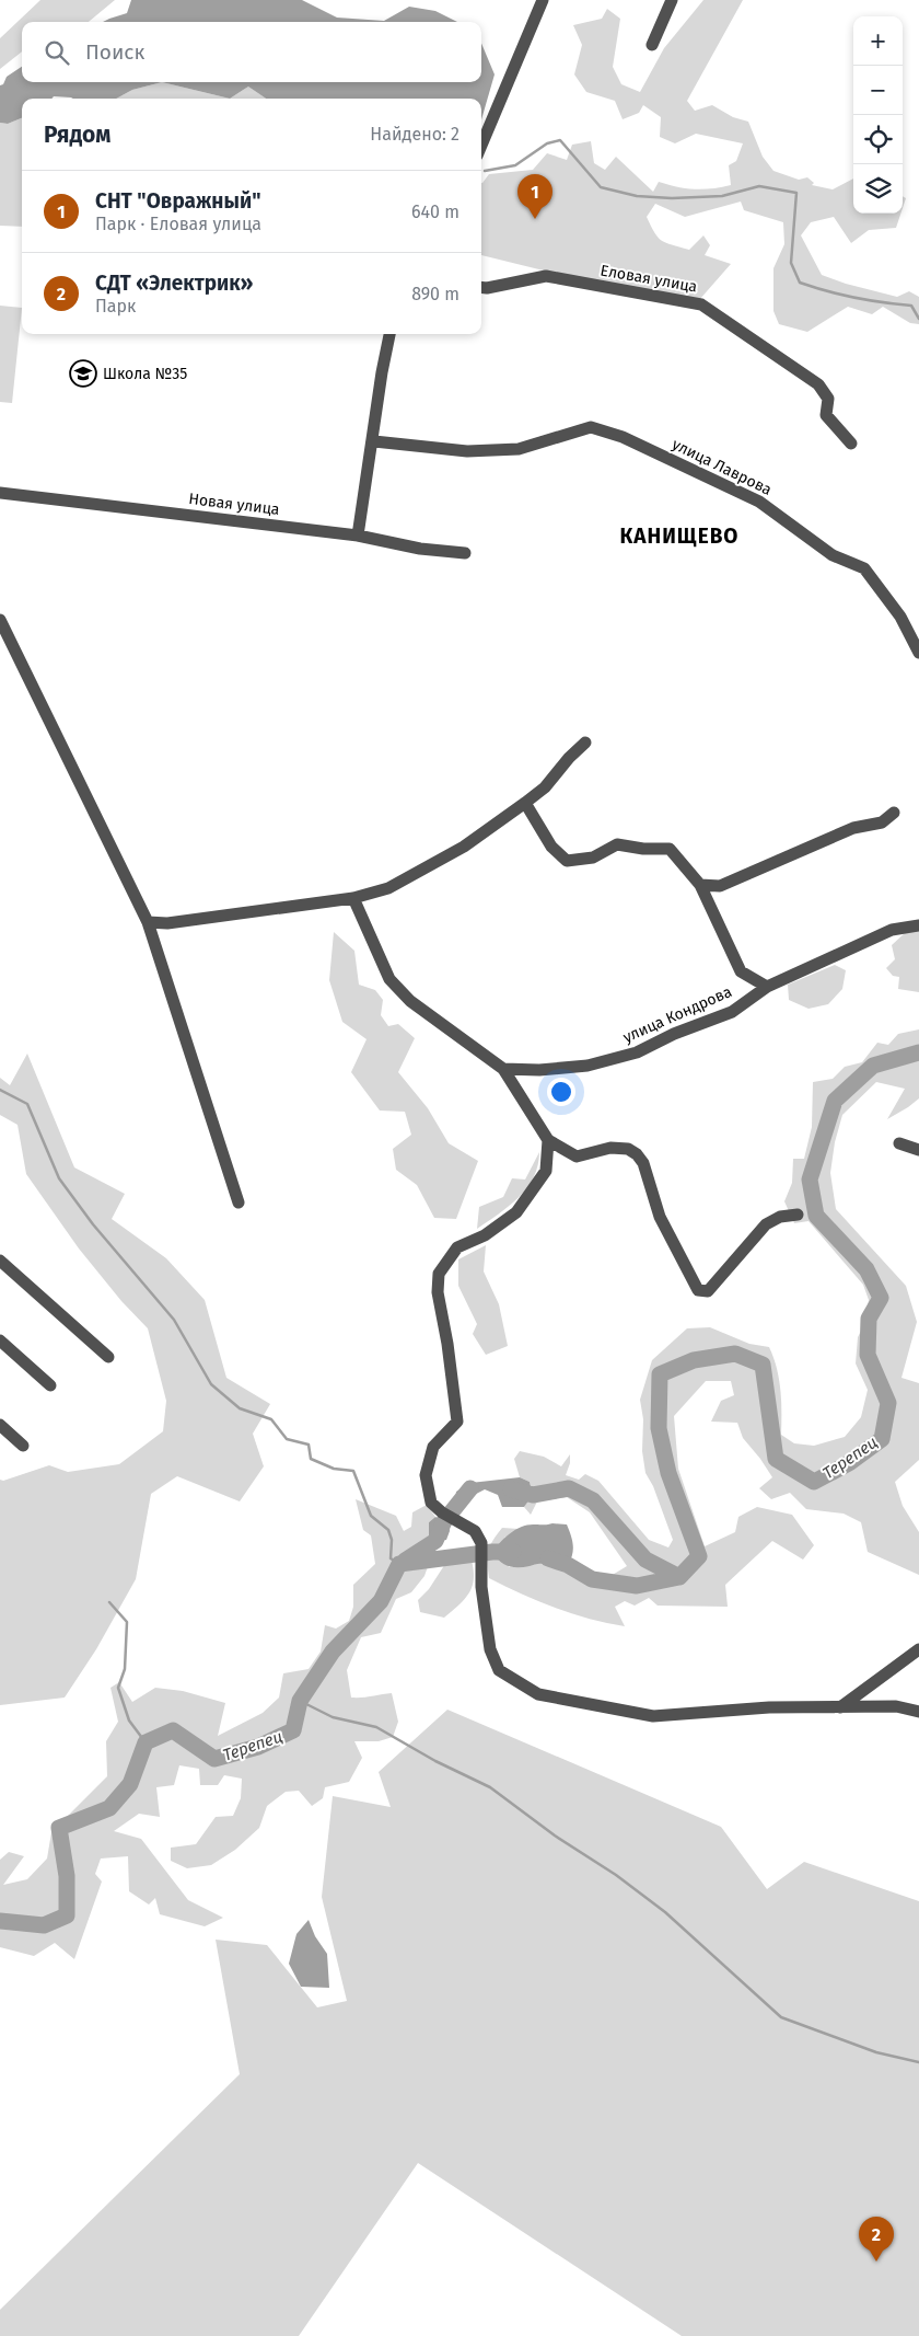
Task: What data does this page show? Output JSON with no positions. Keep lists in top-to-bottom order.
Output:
{
  "streets": {
    "street": [
      "Еловая улица",
      "улица Лаврова",
      "Новая улица",
      "улица Кондрова"
    ]
  },
  "districts": ["КАНИЩЕВО"],
  "water": ["Терепец"],
  "places": {
    "school or university": ["Школа №35"]
  },
  "page": {
    "map_buttons": ["+", "−"],
    "search": "Поиск",
    "heading": ["Рядом", "Найдено: 2"],
    "list": [
      {
        "mark": "1",
        "name": "СНТ \"Овражный\"",
        "note": "Парк · Еловая улица",
        "value": "640 m"
      },
      {
        "mark": "2",
        "name": "СДТ «Электрик»",
        "note": "Парк",
        "value": "890 m"
      }
    ],
    "pins": ["1", "2"]
  }
}
